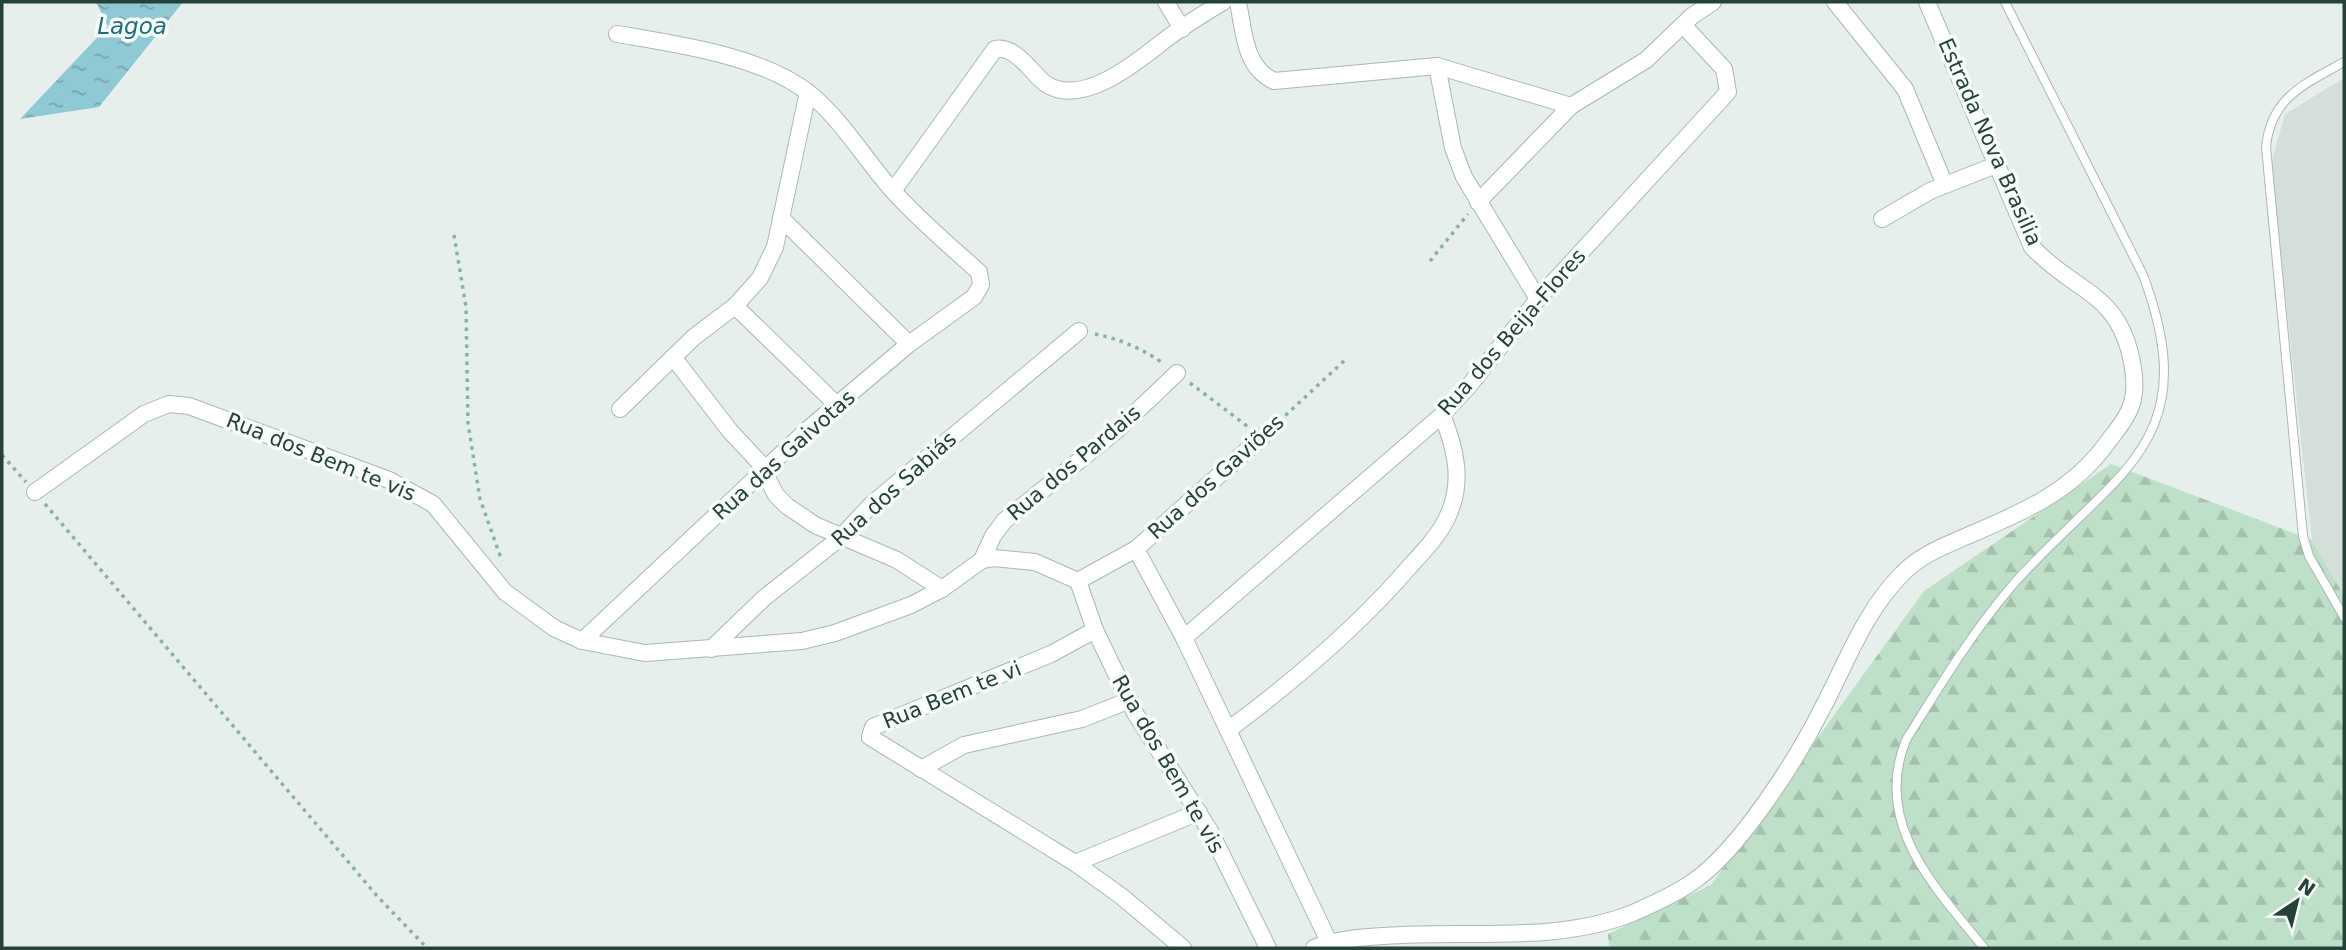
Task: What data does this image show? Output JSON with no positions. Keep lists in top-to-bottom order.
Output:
{
  "streets": {
    "street": [
      "Estrada Nova Brasilia",
      "Rua dos Beija-Flores",
      "Rua das Gaivotas",
      "Rua dos Bem te vis",
      "Rua dos Pardais",
      "Rua dos Gaviões",
      "Rua dos Sabiás",
      "Rua Bem te vi"
    ]
  },
  "crossings": [
    ["Rua das Gaivotas", "Rua dos Bem te vis"],
    ["Rua dos Bem te vis", "Rua dos Pardais"],
    ["Rua dos Bem te vis", "Rua dos Gaviões"],
    ["Rua dos Bem te vis", "Rua dos Sabiás"],
    ["Rua dos Bem te vis", "Rua Bem te vi"]
  ],
  "water": ["Lagoa"],
  "north": "top right"
}
